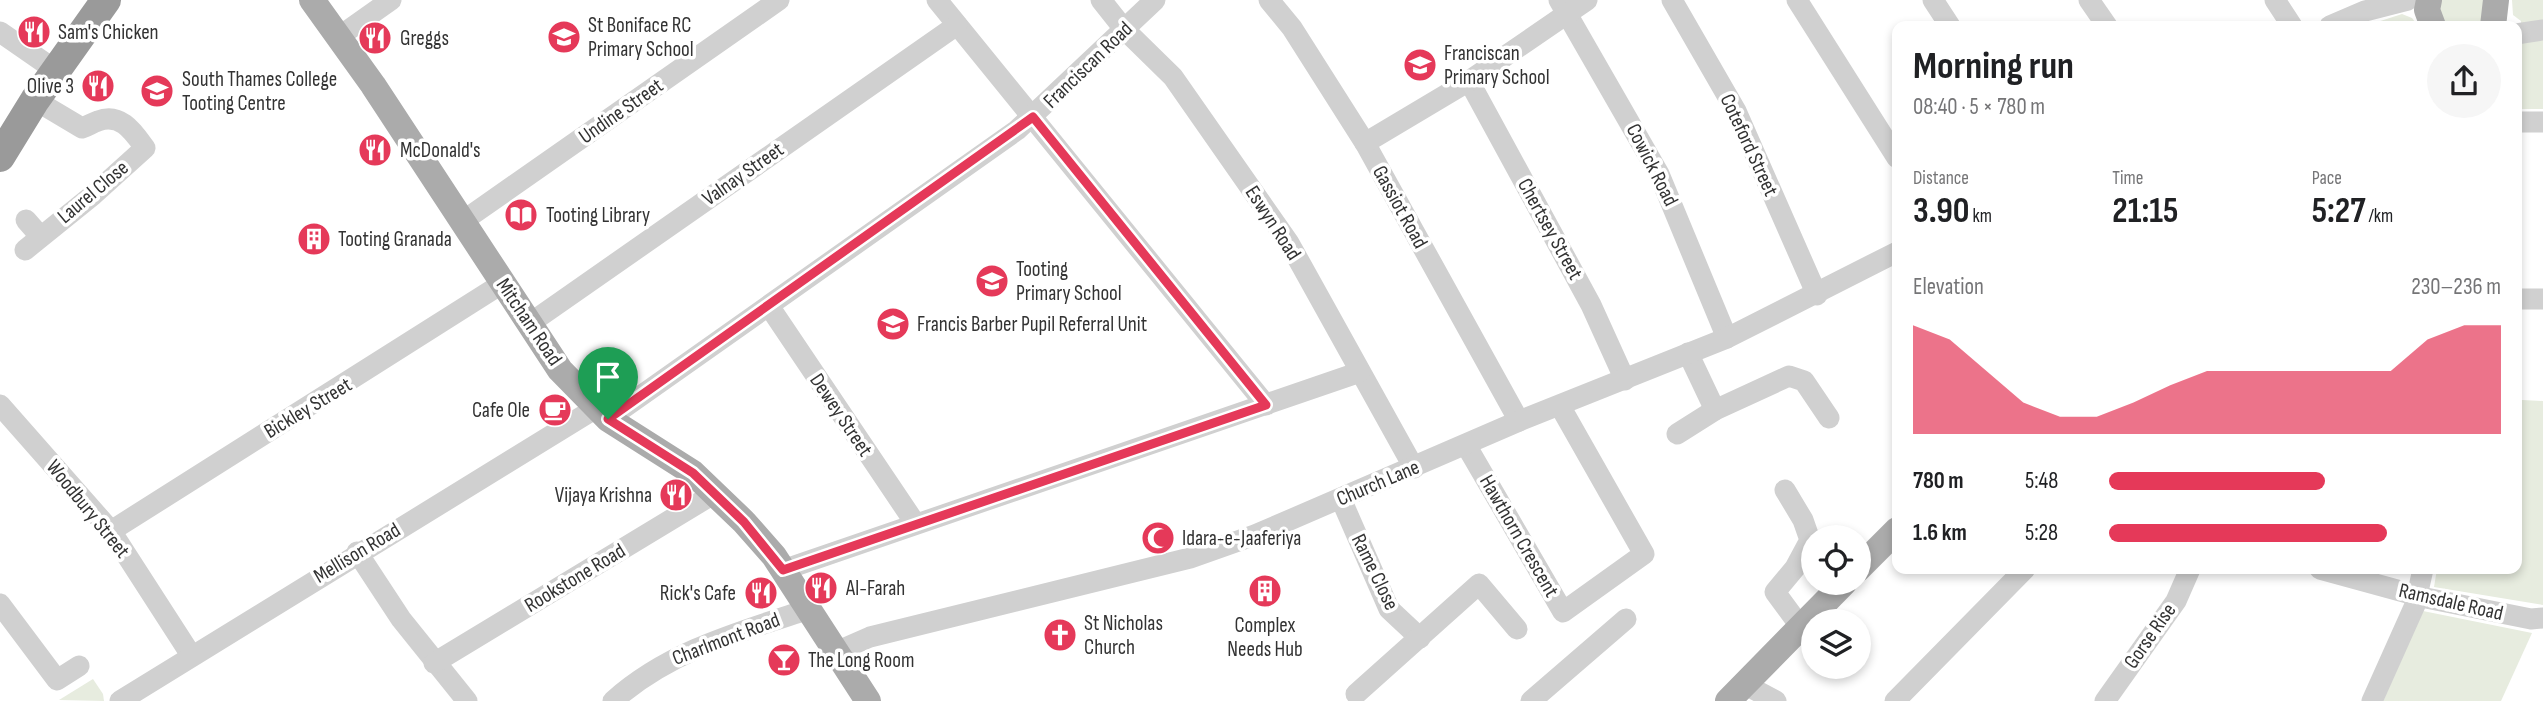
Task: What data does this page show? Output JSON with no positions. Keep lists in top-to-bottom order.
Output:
{
  "streets": {
    "main road": ["Mitcham Road"],
    "street": [
      "Franciscan Road",
      "Undine Street",
      "Coteford Street",
      "Cowick Road",
      "Valnay Street",
      "Laurel Close",
      "Gassiot Road",
      "Eswyn Road",
      "Chertsey Street",
      "Bickley Street",
      "Dewey Street",
      "Church Lane",
      "Woodbury Street",
      "Hawthorn Crescent",
      "Mellison Road",
      "Rame Close",
      "Rookstone Road",
      "Ramsdale Road",
      "Gorse Rise",
      "Charlmont Road"
    ]
  },
  "crossings": [
    ["Franciscan Road", "Eswyn Road"],
    ["Franciscan Road", "Mitcham Road"],
    ["Franciscan Road", "Dewey Street"],
    ["Franciscan Road", "Mellison Road"],
    ["Undine Street", "Mitcham Road"],
    ["Coteford Street", "Church Lane"],
    ["Cowick Road", "Church Lane"],
    ["Valnay Street", "Mitcham Road"],
    ["Gassiot Road", "Church Lane"],
    ["Eswyn Road", "Church Lane"],
    ["Chertsey Street", "Church Lane"],
    ["Mitcham Road", "Bickley Street"],
    ["Mitcham Road", "Church Lane"],
    ["Mitcham Road", "Mellison Road"],
    ["Mitcham Road", "Rookstone Road"],
    ["Mitcham Road", "Charlmont Road"],
    ["Bickley Street", "Woodbury Street"],
    ["Church Lane", "Hawthorn Crescent"],
    ["Church Lane", "Rame Close"],
    ["Woodbury Street", "Mellison Road"]
  ],
  "places": {
    "restaurant": [
      "Sam's Chicken",
      "Greggs",
      "Olive 3",
      "McDonald's",
      "Vijaya Krishna",
      "Al-Farah",
      "Rick's Cafe"
    ],
    "school or university": [
      "St Boniface RC Primary School",
      "Franciscan Primary School",
      "South Thames College Tooting Centre",
      "Tooting Primary School",
      "Francis Barber Pupil Referral Unit"
    ],
    "library": ["Tooting Library"],
    "building": ["Tooting Granada", "Complex Needs Hub"],
    "cafe": ["Cafe Ole"],
    "mosque": ["Idara-e-Jaaferiya"],
    "church": ["St Nicholas Church"],
    "bar": ["The Long Room"]
  },
  "page": {
    "heading": ["Morning run", "08:40 · 5 × 780 m"],
    "stats": [
      ["Distance", "3.90 km"],
      ["Time", "21:15"],
      ["Pace", "5:27 /km"]
    ],
    "chart": ["Elevation", "230–236 m"],
    "list": [
      {
        "name": "780 m",
        "note": "5:48"
      },
      {
        "name": "1.6 km",
        "note": "5:28"
      }
    ]
  }
}
